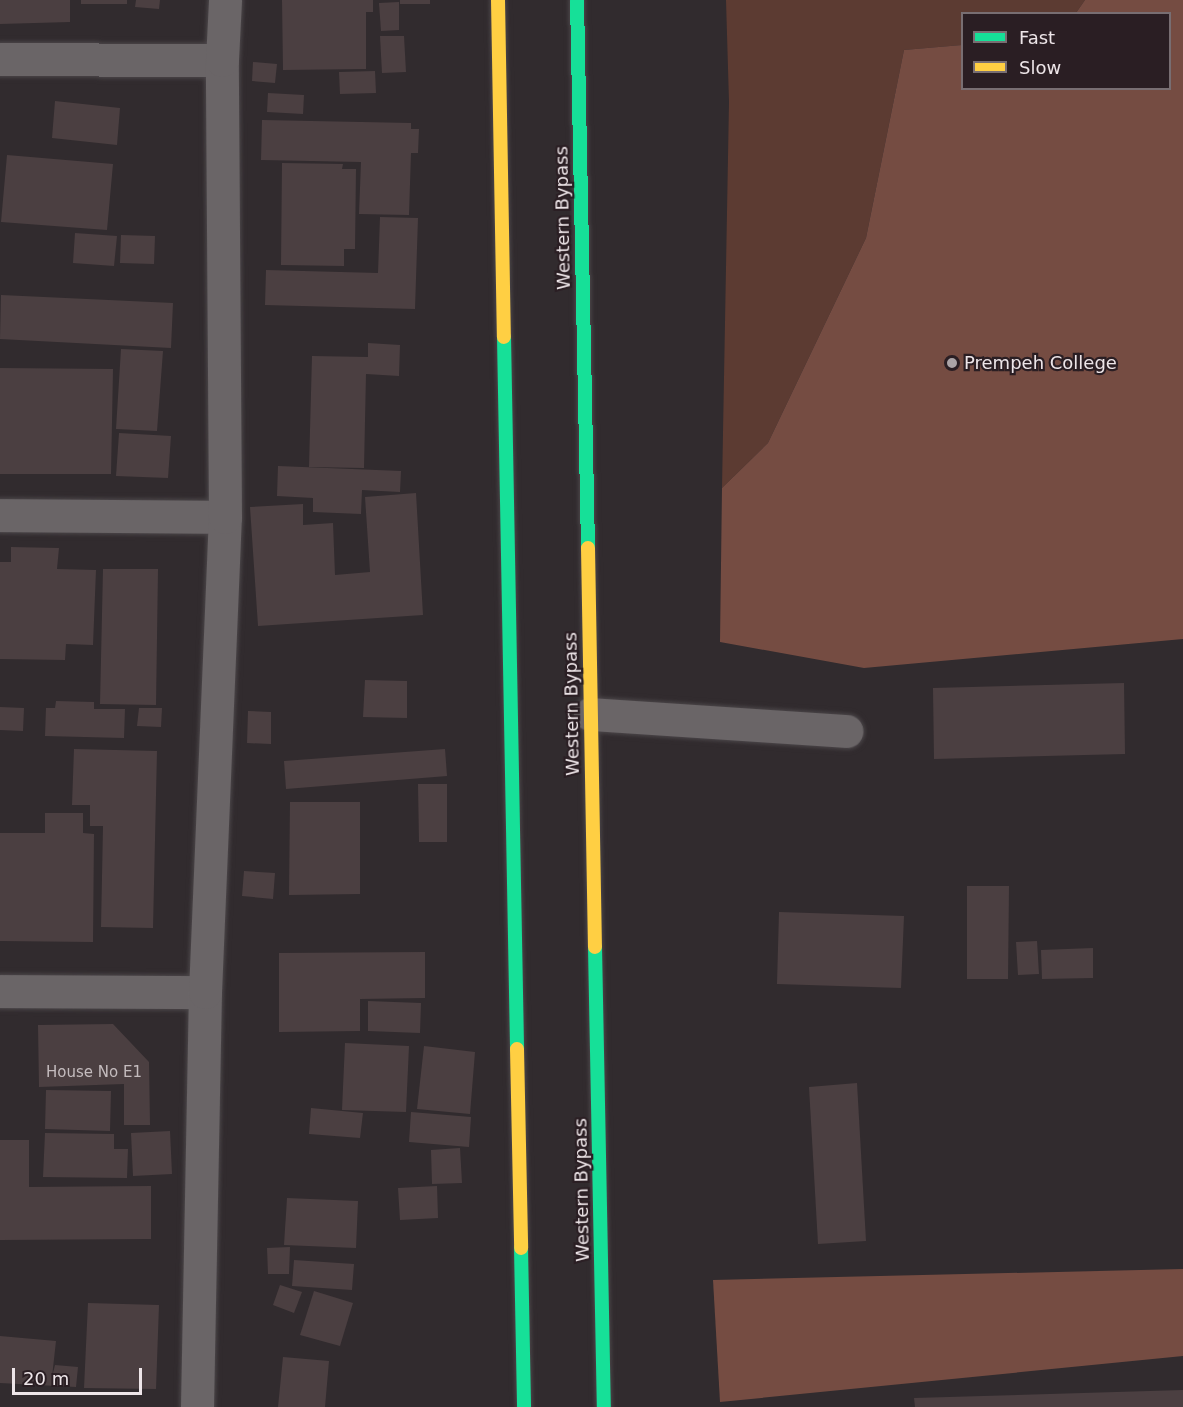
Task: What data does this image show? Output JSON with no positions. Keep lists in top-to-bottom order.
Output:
{
  "streets": {
    "highway": ["Western Bypass"]
  },
  "places": ["Prempeh College"],
  "house_numbers": ["House No E1"],
  "legend": ["Fast", "Slow"],
  "scale_bar": "20 m"
}
